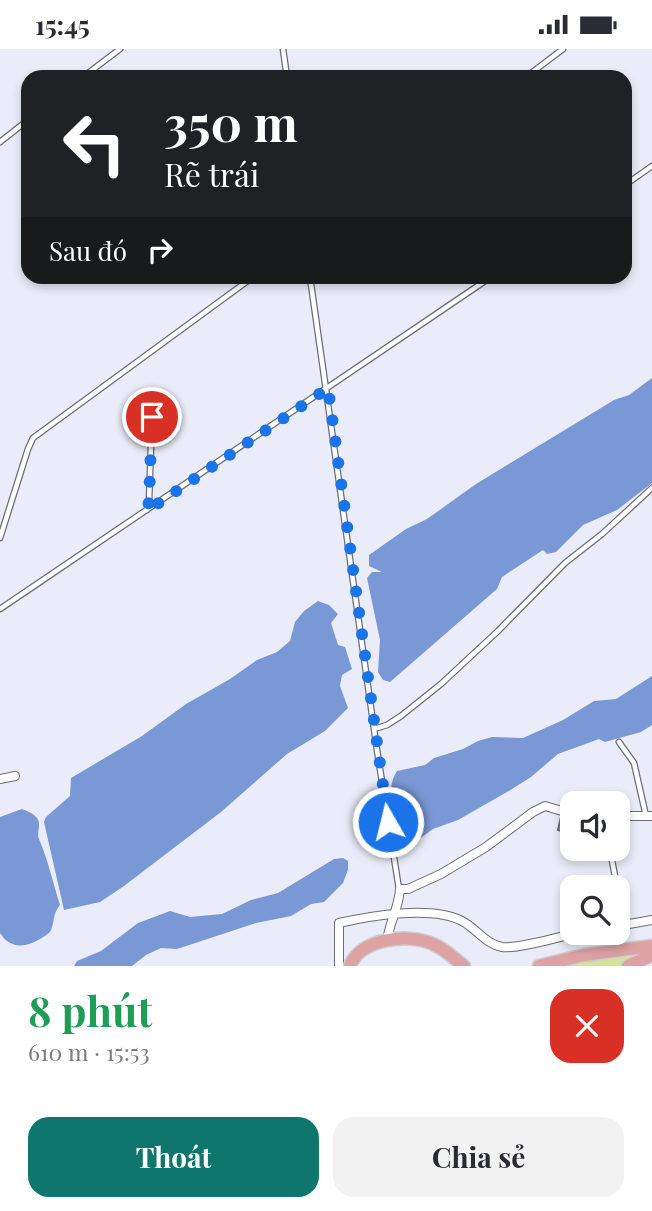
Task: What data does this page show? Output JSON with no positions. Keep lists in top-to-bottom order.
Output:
{
  "page": {
    "status": "15:45",
    "turn": ["350 m", "Rẽ trái"],
    "then": "Sau đó",
    "heading": ["8 phút", "610 m · 15:53"],
    "buttons": ["Thoát", "Chia sẻ"]
  }
}
